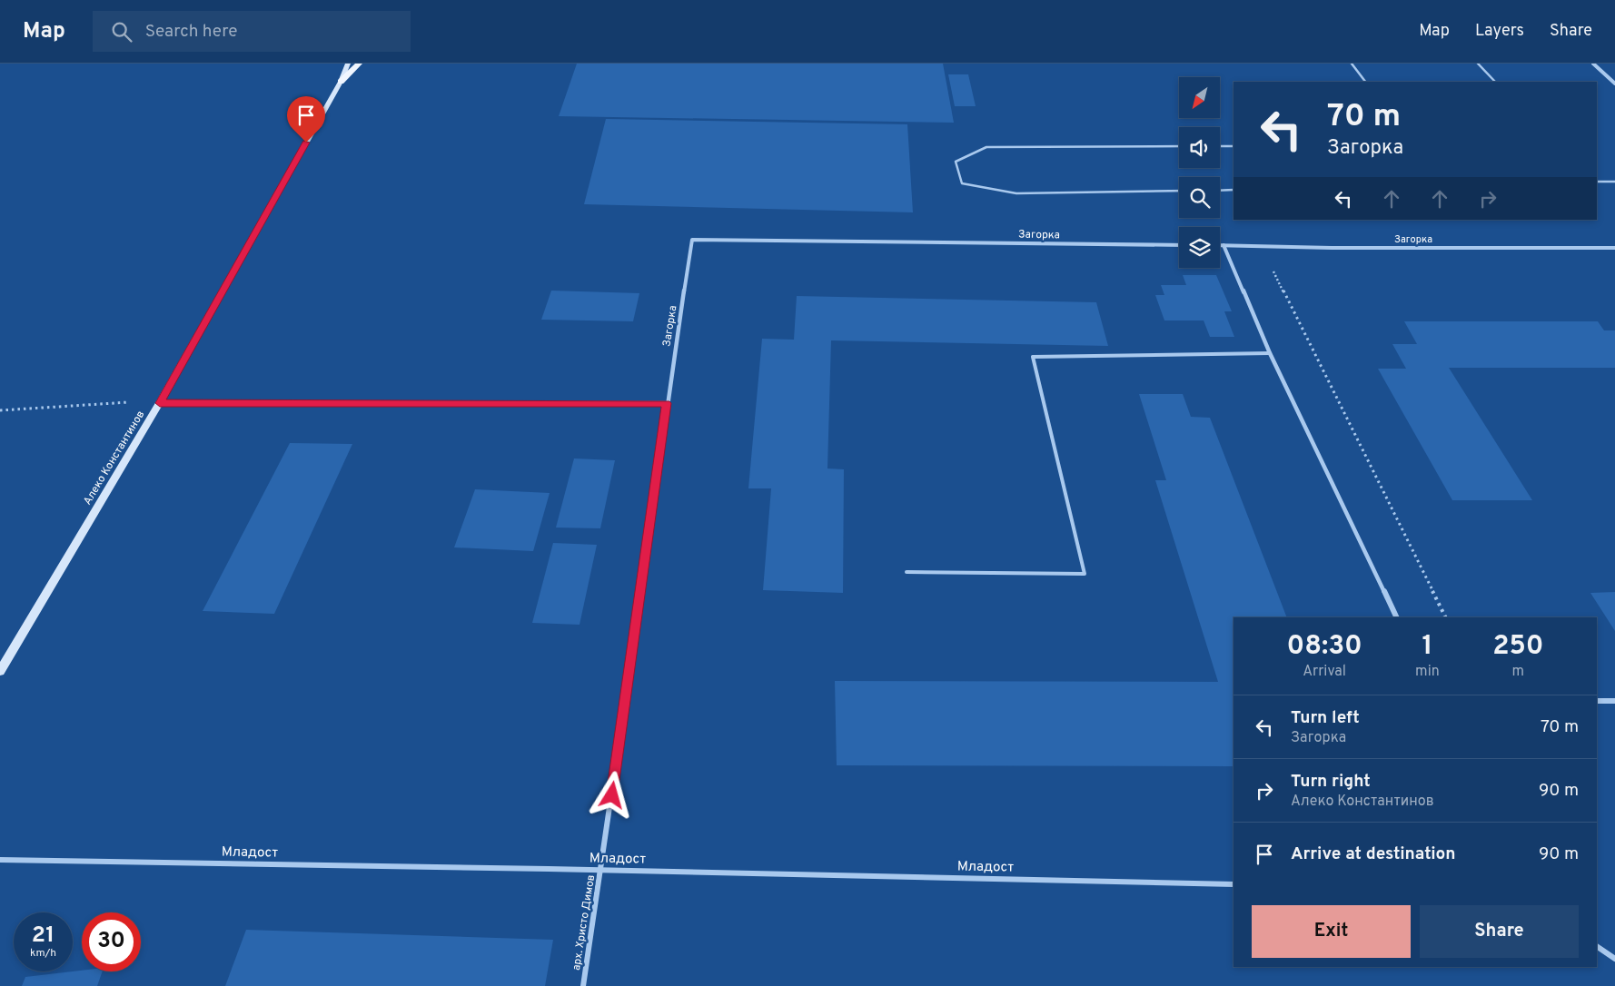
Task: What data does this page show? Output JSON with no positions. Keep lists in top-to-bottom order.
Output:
{
  "streets": {
    "street": [
      "Загорка",
      "Алеко Константинов",
      "Младост",
      "арх. Христо Димов"
    ]
  },
  "crossings": [
    ["Загорка", "арх. Христо Димов"],
    ["Младост", "арх. Христо Димов"]
  ],
  "north": "bottom left",
  "page": {
    "header": "Map",
    "search": "Search here",
    "nav": ["Map", "Layers", "Share"],
    "turn": ["70 m", "Загорка"],
    "eta": [
      "08:30",
      "Arrival",
      "1",
      "min",
      "250",
      "m"
    ],
    "list": [
      {
        "name": "Turn left",
        "note": "Загорка",
        "value": "70 m"
      },
      {
        "name": "Turn right",
        "note": "Алеко Константинов",
        "value": "90 m"
      },
      {
        "name": "Arrive at destination",
        "value": "90 m"
      }
    ],
    "buttons": ["Exit", "Share"],
    "speed": "21 km/h",
    "limit": "30"
  }
}
